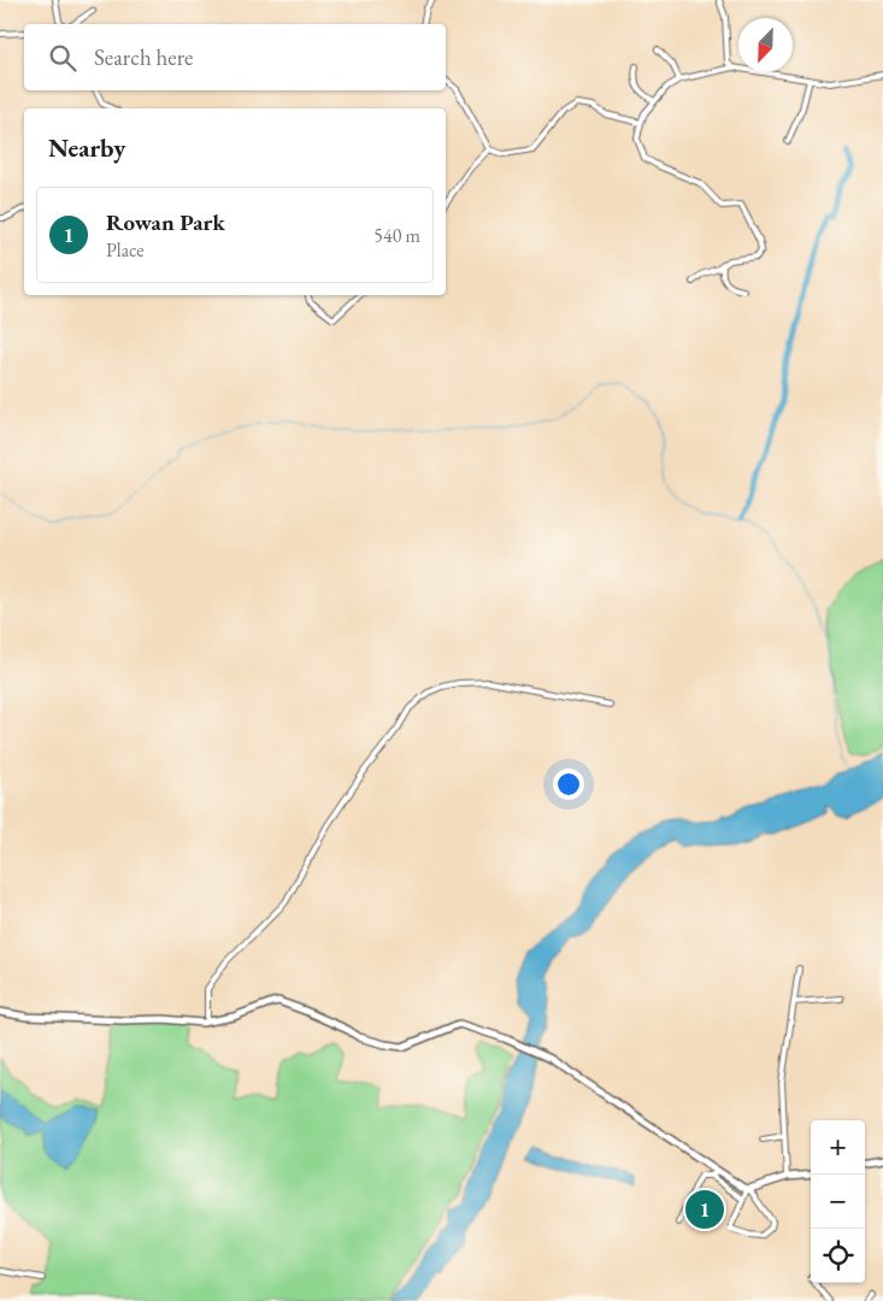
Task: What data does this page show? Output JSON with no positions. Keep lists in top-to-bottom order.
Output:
{
  "north": "bottom left",
  "page": {
    "search": "Search here",
    "heading": "Nearby",
    "list": [
      {
        "mark": "1",
        "name": "Rowan Park",
        "note": "Place",
        "value": "540 m"
      }
    ],
    "map_buttons": ["+", "−"],
    "pins": "1"
  }
}
